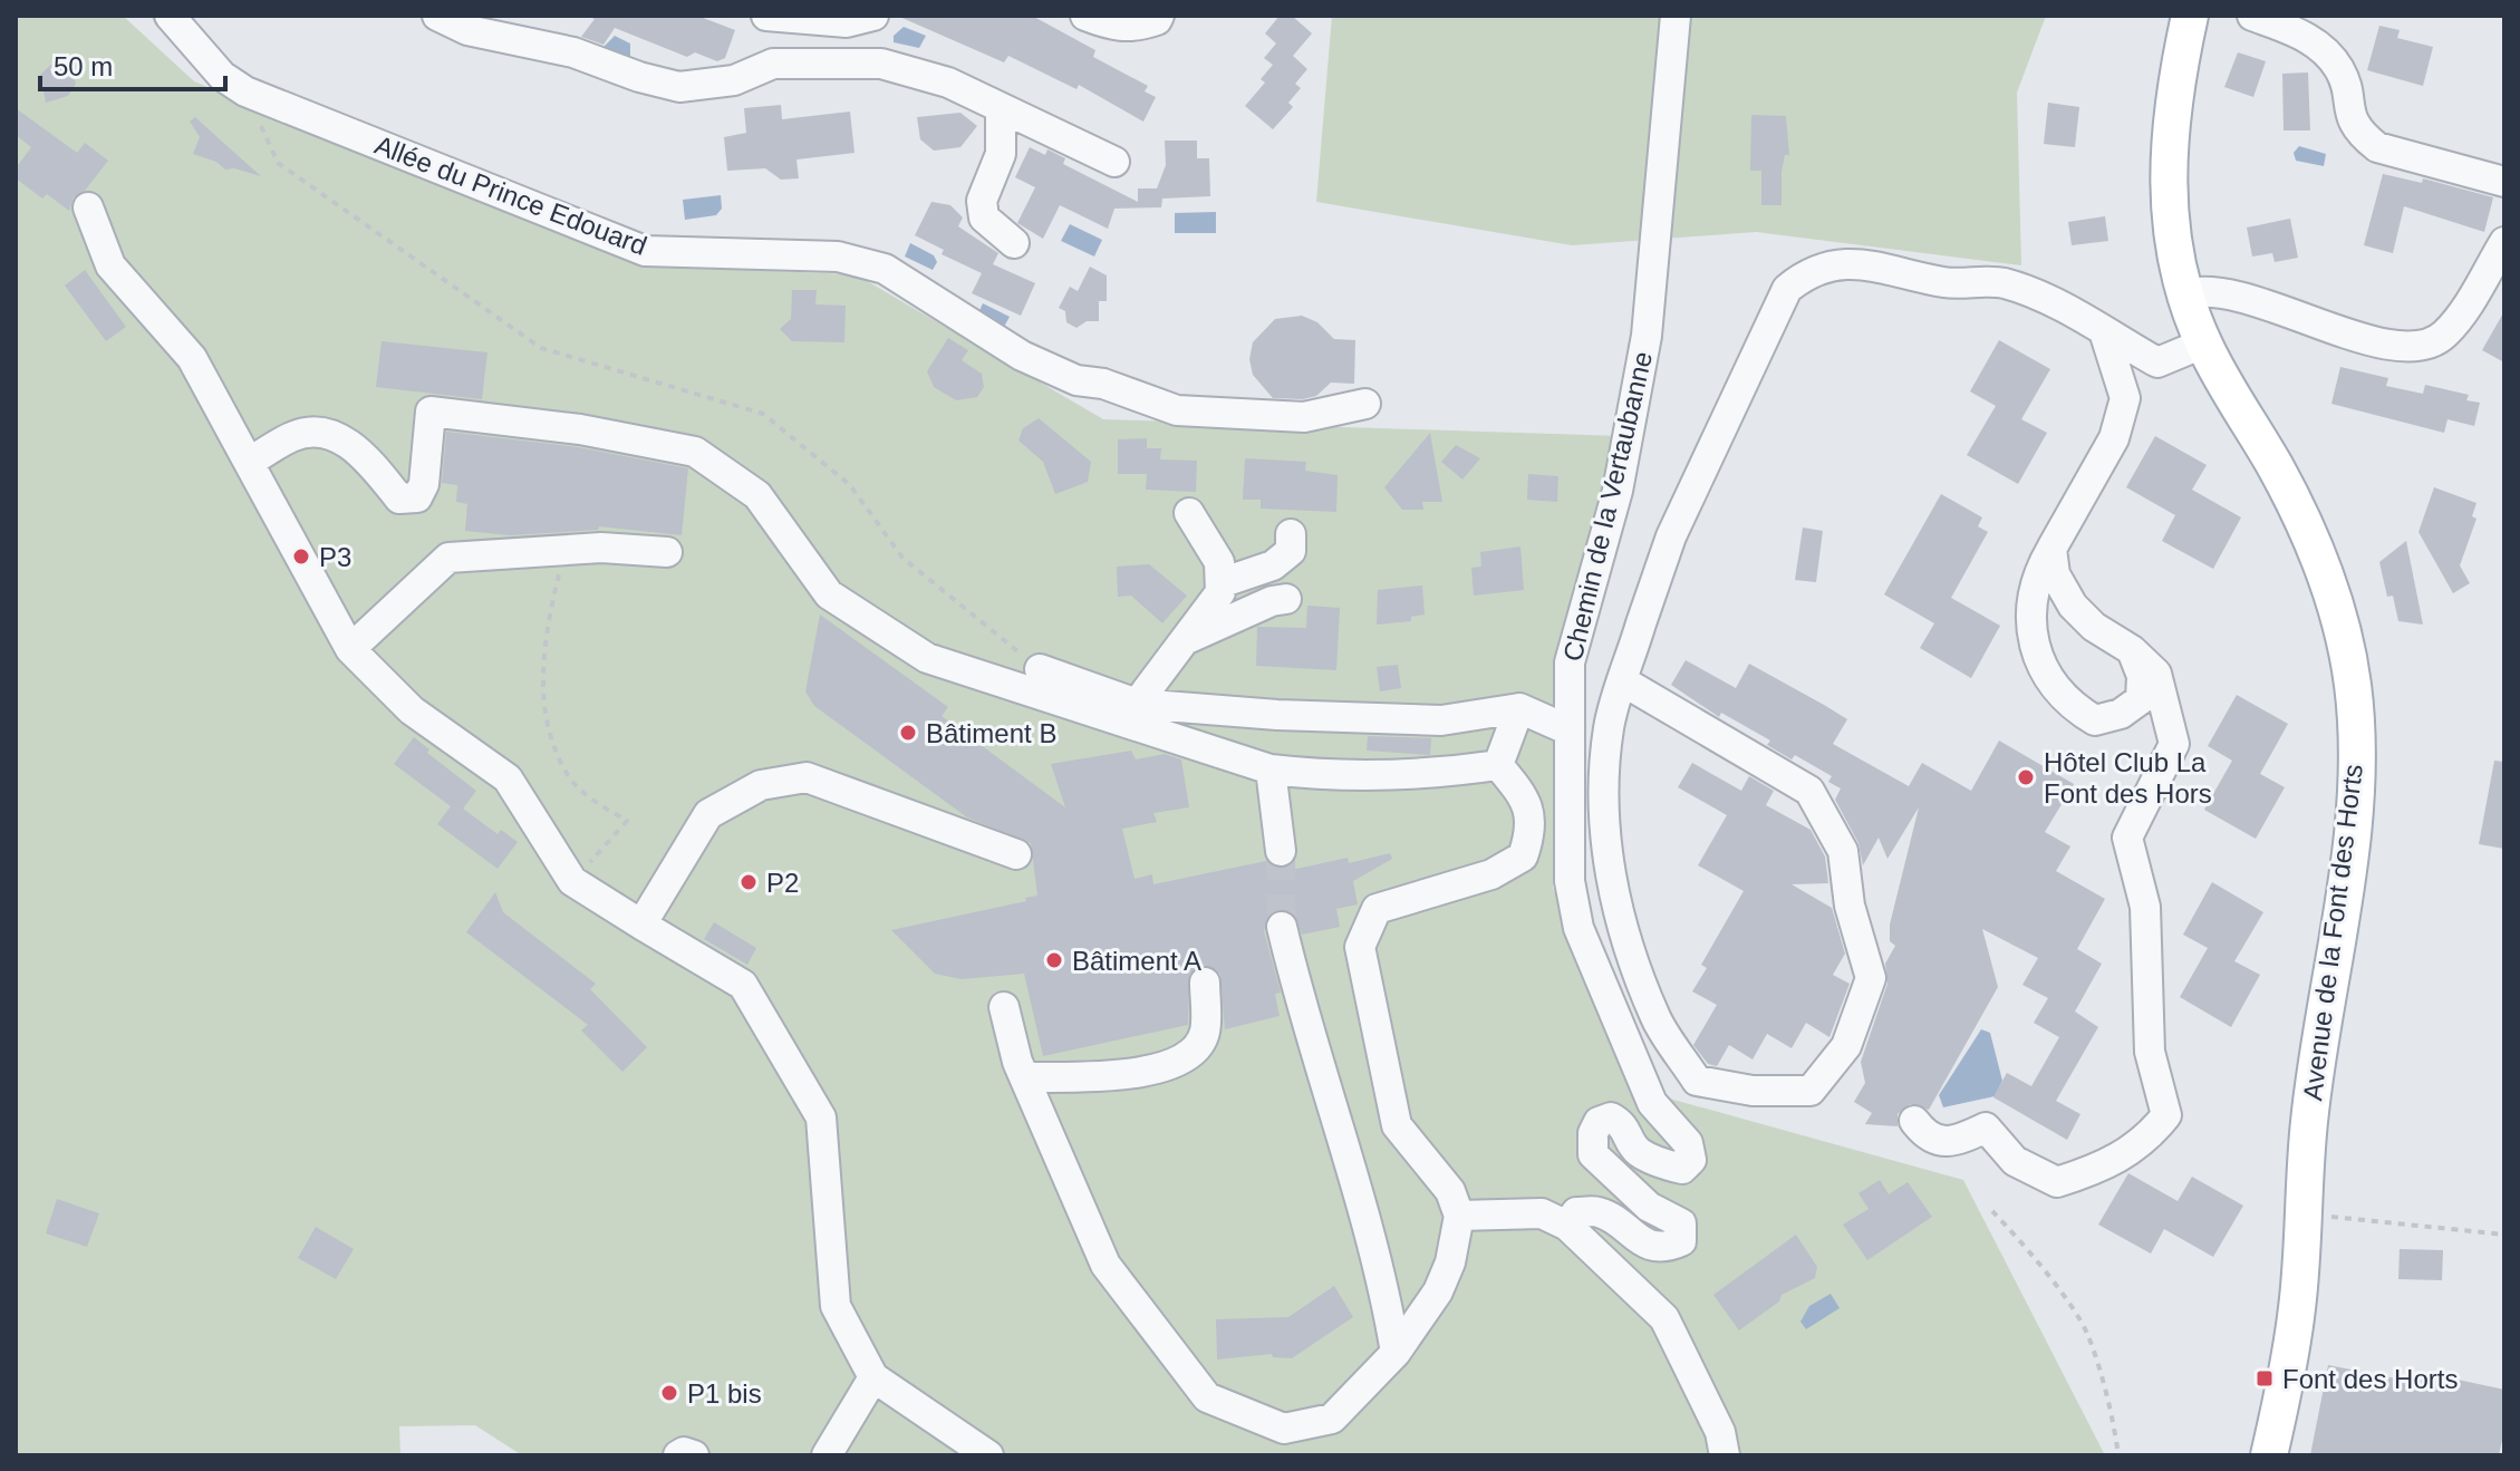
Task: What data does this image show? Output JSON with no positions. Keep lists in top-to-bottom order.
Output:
{
  "streets": {
    "main road": ["Avenue de la Font des Horts"],
    "street": ["Allée du Prince Edouard", "Chemin de la Vertaubanne"]
  },
  "places": {
    "other": [
      "P3",
      "Bâtiment B",
      "Hôtel Club La Font des Hors",
      "P2",
      "Bâtiment A",
      "P1 bis"
    ],
    "transit": ["Font des Horts"]
  },
  "scale_bar": "50 m"
}
